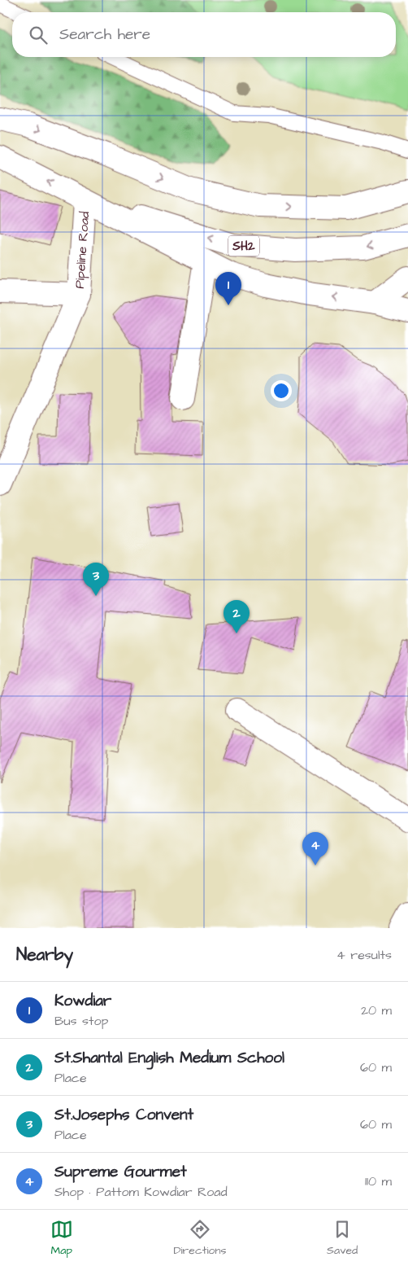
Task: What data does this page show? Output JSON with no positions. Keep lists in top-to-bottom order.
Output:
{
  "streets": {
    "main road": ["SH2", "Pipeline Road"]
  },
  "crossings": [
    ["SH2", "Pipeline Road"]
  ],
  "page": {
    "search": "Search here",
    "pins": [
      "1",
      "3",
      "2",
      "4"
    ],
    "heading": ["Nearby", "4 results"],
    "list": [
      {
        "mark": "1",
        "name": "Kowdiar",
        "note": "Bus stop",
        "value": "20 m"
      },
      {
        "mark": "2",
        "name": "St.Shantal English Medium School",
        "note": "Place",
        "value": "60 m"
      },
      {
        "mark": "3",
        "name": "St.Josephs Convent",
        "note": "Place",
        "value": "60 m"
      },
      {
        "mark": "4",
        "name": "Supreme Gourmet",
        "note": "Shop · Pattom Kowdiar Road",
        "value": "110 m"
      }
    ],
    "nav": ["Map", "Directions", "Saved"]
  }
}
